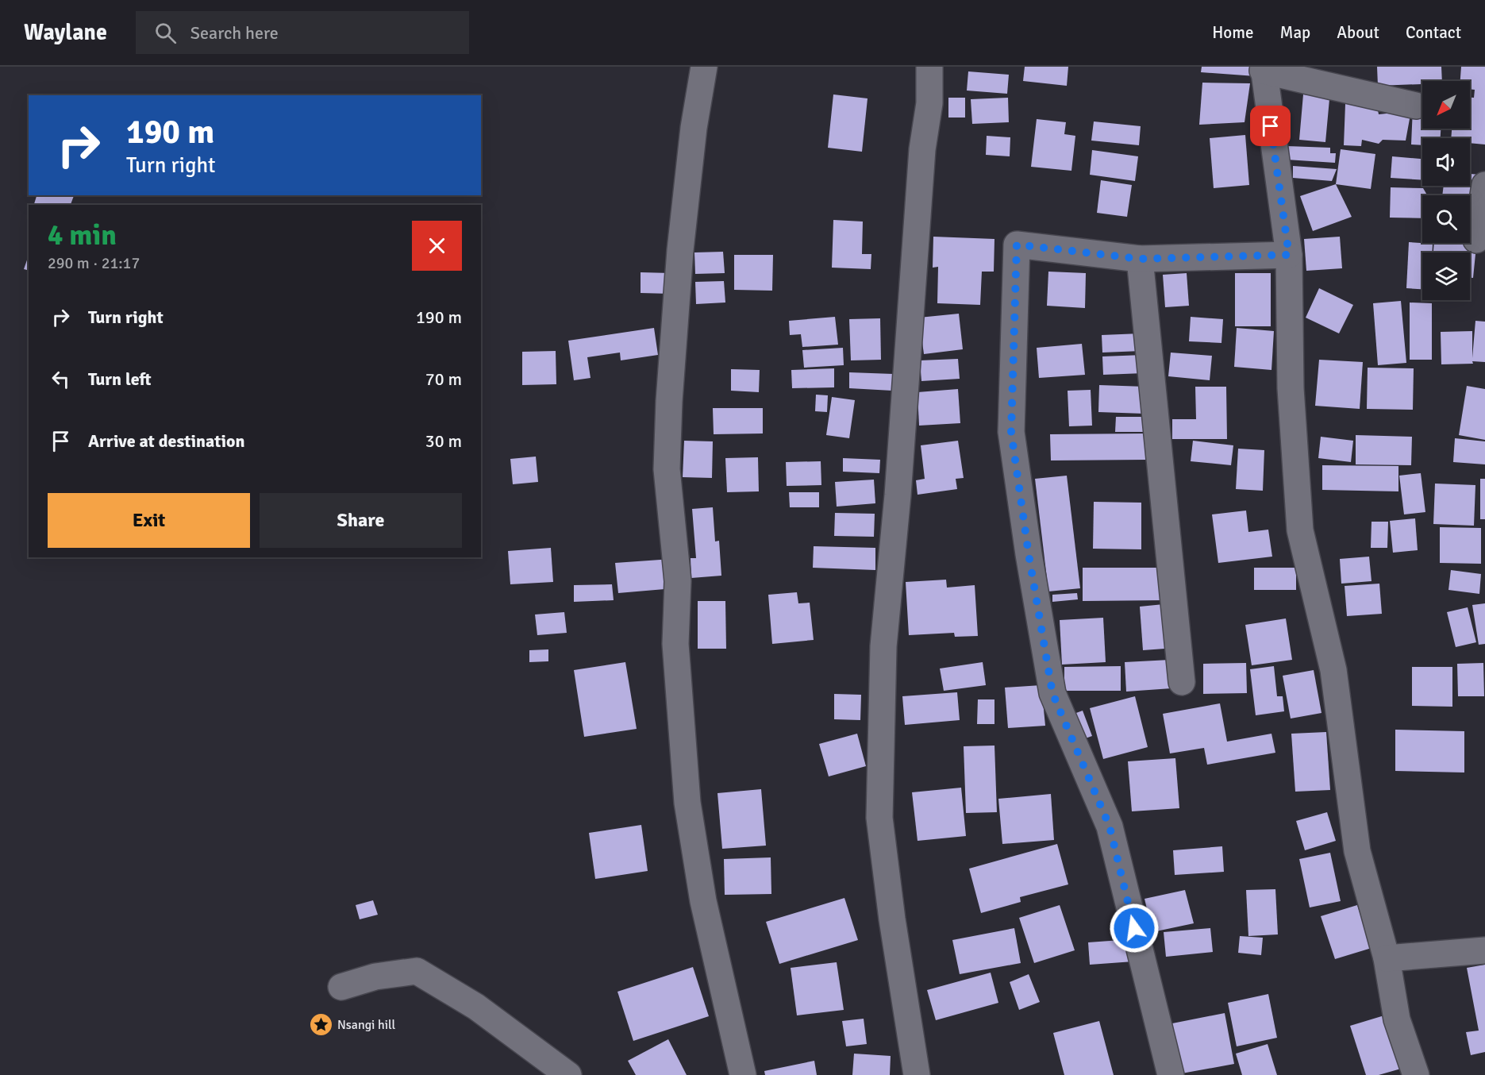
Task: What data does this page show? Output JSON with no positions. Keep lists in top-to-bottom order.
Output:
{
  "places": {
    "place": ["Nsangi hill"]
  },
  "north": "bottom left",
  "page": {
    "header": "Waylane",
    "search": "Search here",
    "nav": [
      "Home",
      "Map",
      "About",
      "Contact"
    ],
    "turn": ["190 m", "Turn right"],
    "heading": ["4 min", "290 m · 21:17"],
    "list": [
      {
        "name": "Turn right",
        "value": "190 m"
      },
      {
        "name": "Turn left",
        "value": "70 m"
      },
      {
        "name": "Arrive at destination",
        "value": "30 m"
      }
    ],
    "buttons": ["Exit", "Share"]
  }
}
